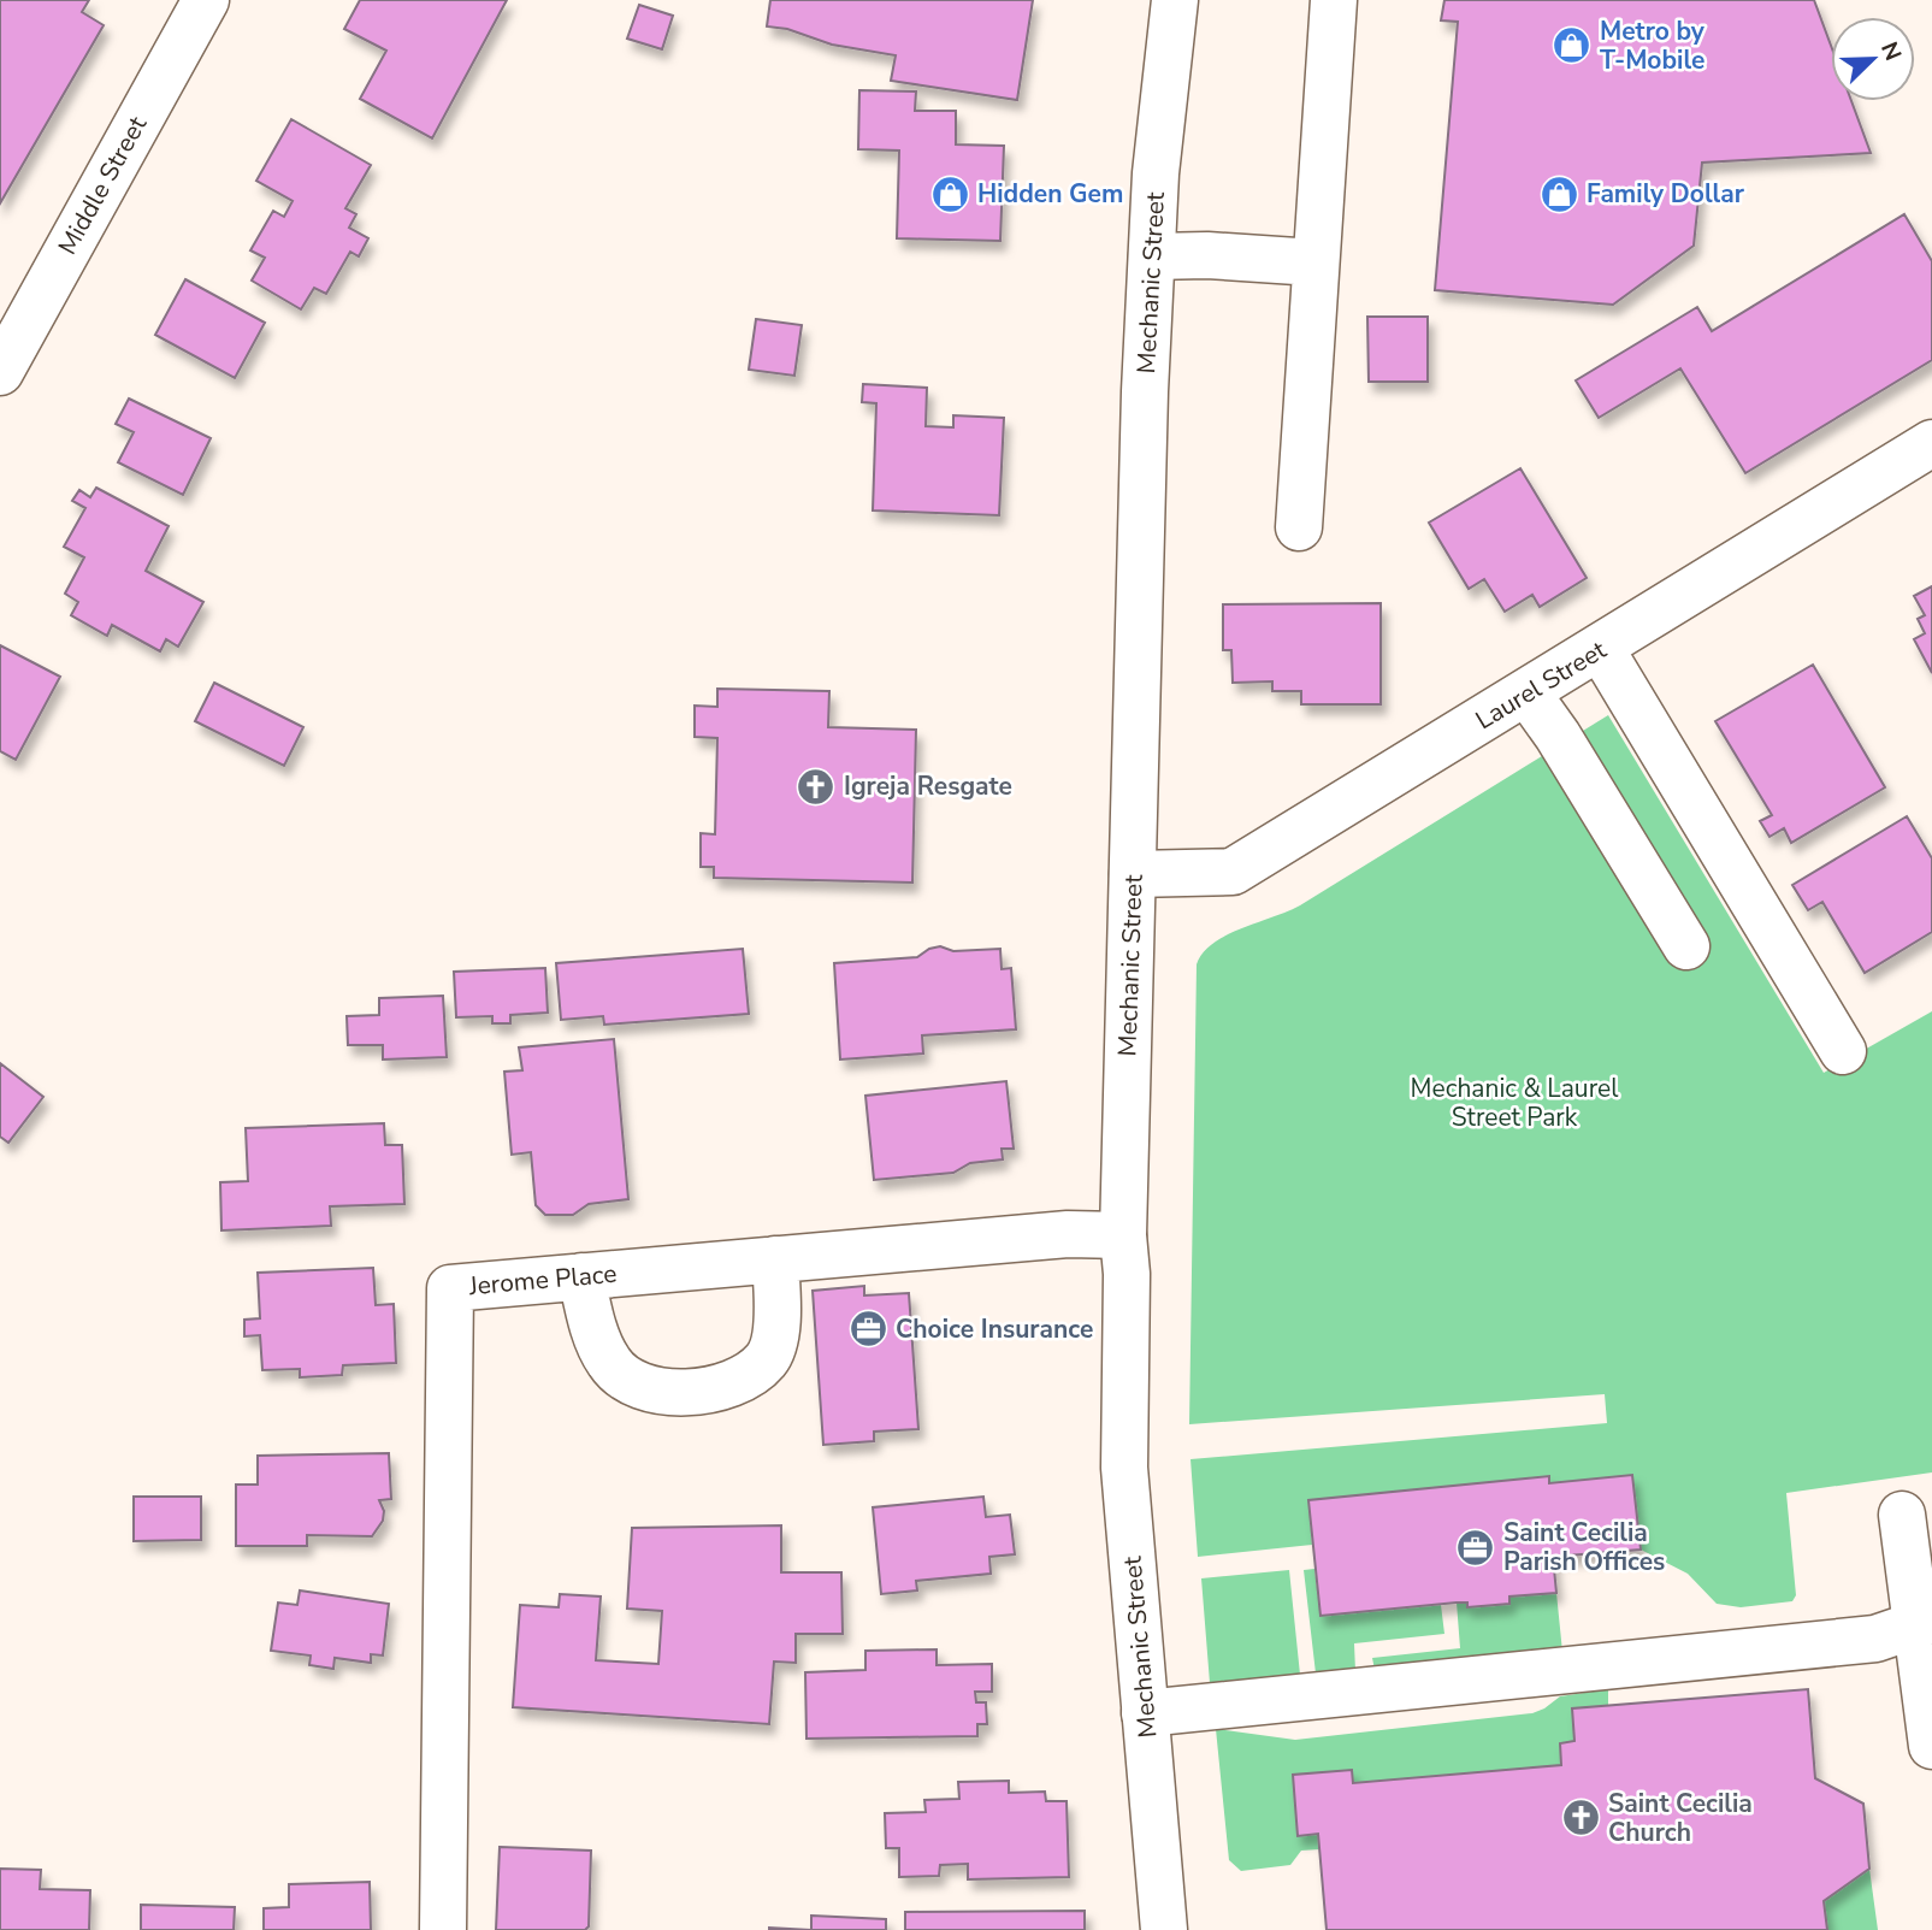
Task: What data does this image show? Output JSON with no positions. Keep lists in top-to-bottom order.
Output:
{
  "streets": {
    "street": [
      "Middle Street",
      "Mechanic Street",
      "Laurel Street",
      "Jerome Place"
    ]
  },
  "crossings": [
    ["Mechanic Street", "Laurel Street"],
    ["Mechanic Street", "Jerome Place"]
  ],
  "parks": ["Mechanic & Laurel Street Park"],
  "places": {
    "shop": ["Metro by T-Mobile", "Hidden Gem", "Family Dollar"],
    "church": ["Igreja Resgate", "Saint Cecilia Church"],
    "office": ["Choice Insurance", "Saint Cecilia Parish Offices"]
  },
  "north": "top right"
}
